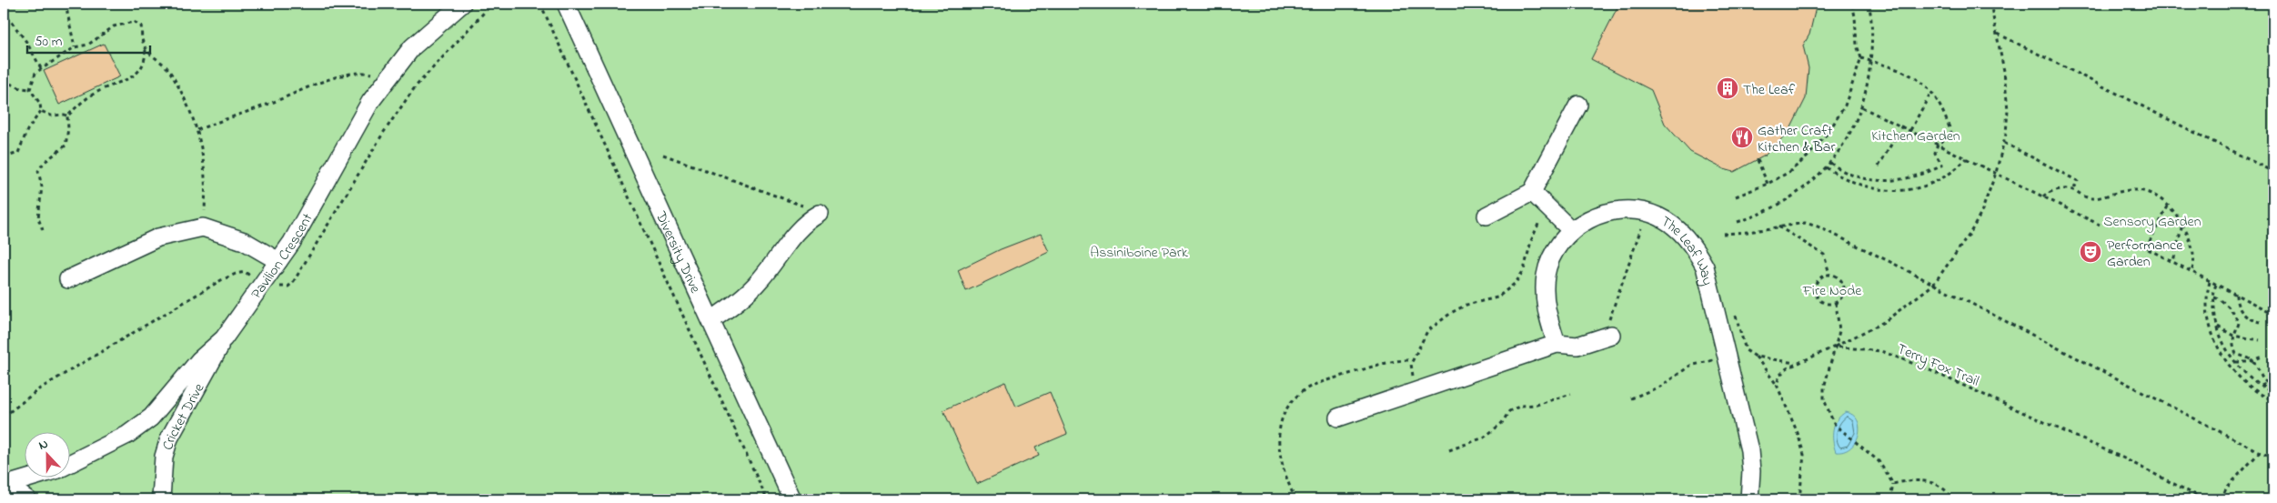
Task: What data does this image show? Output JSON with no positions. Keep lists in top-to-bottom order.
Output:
{
  "streets": {
    "street": [
      "Diversity Drive",
      "The Leaf Way",
      "Pavilion Crescent",
      "Cricket Drive"
    ],
    "path": ["Terry Fox Trail"]
  },
  "crossings": [
    ["Pavilion Crescent", "Cricket Drive"]
  ],
  "parks": [
    "Kitchen Garden",
    "Sensory Garden",
    "Assiniboine Park",
    "Fire Node"
  ],
  "places": {
    "building": ["The Leaf"],
    "restaurant": ["Gather Craft Kitchen & Bar"],
    "theatre": ["Performance Garden"]
  },
  "scale_bar": "50 m",
  "north": "top"
}
